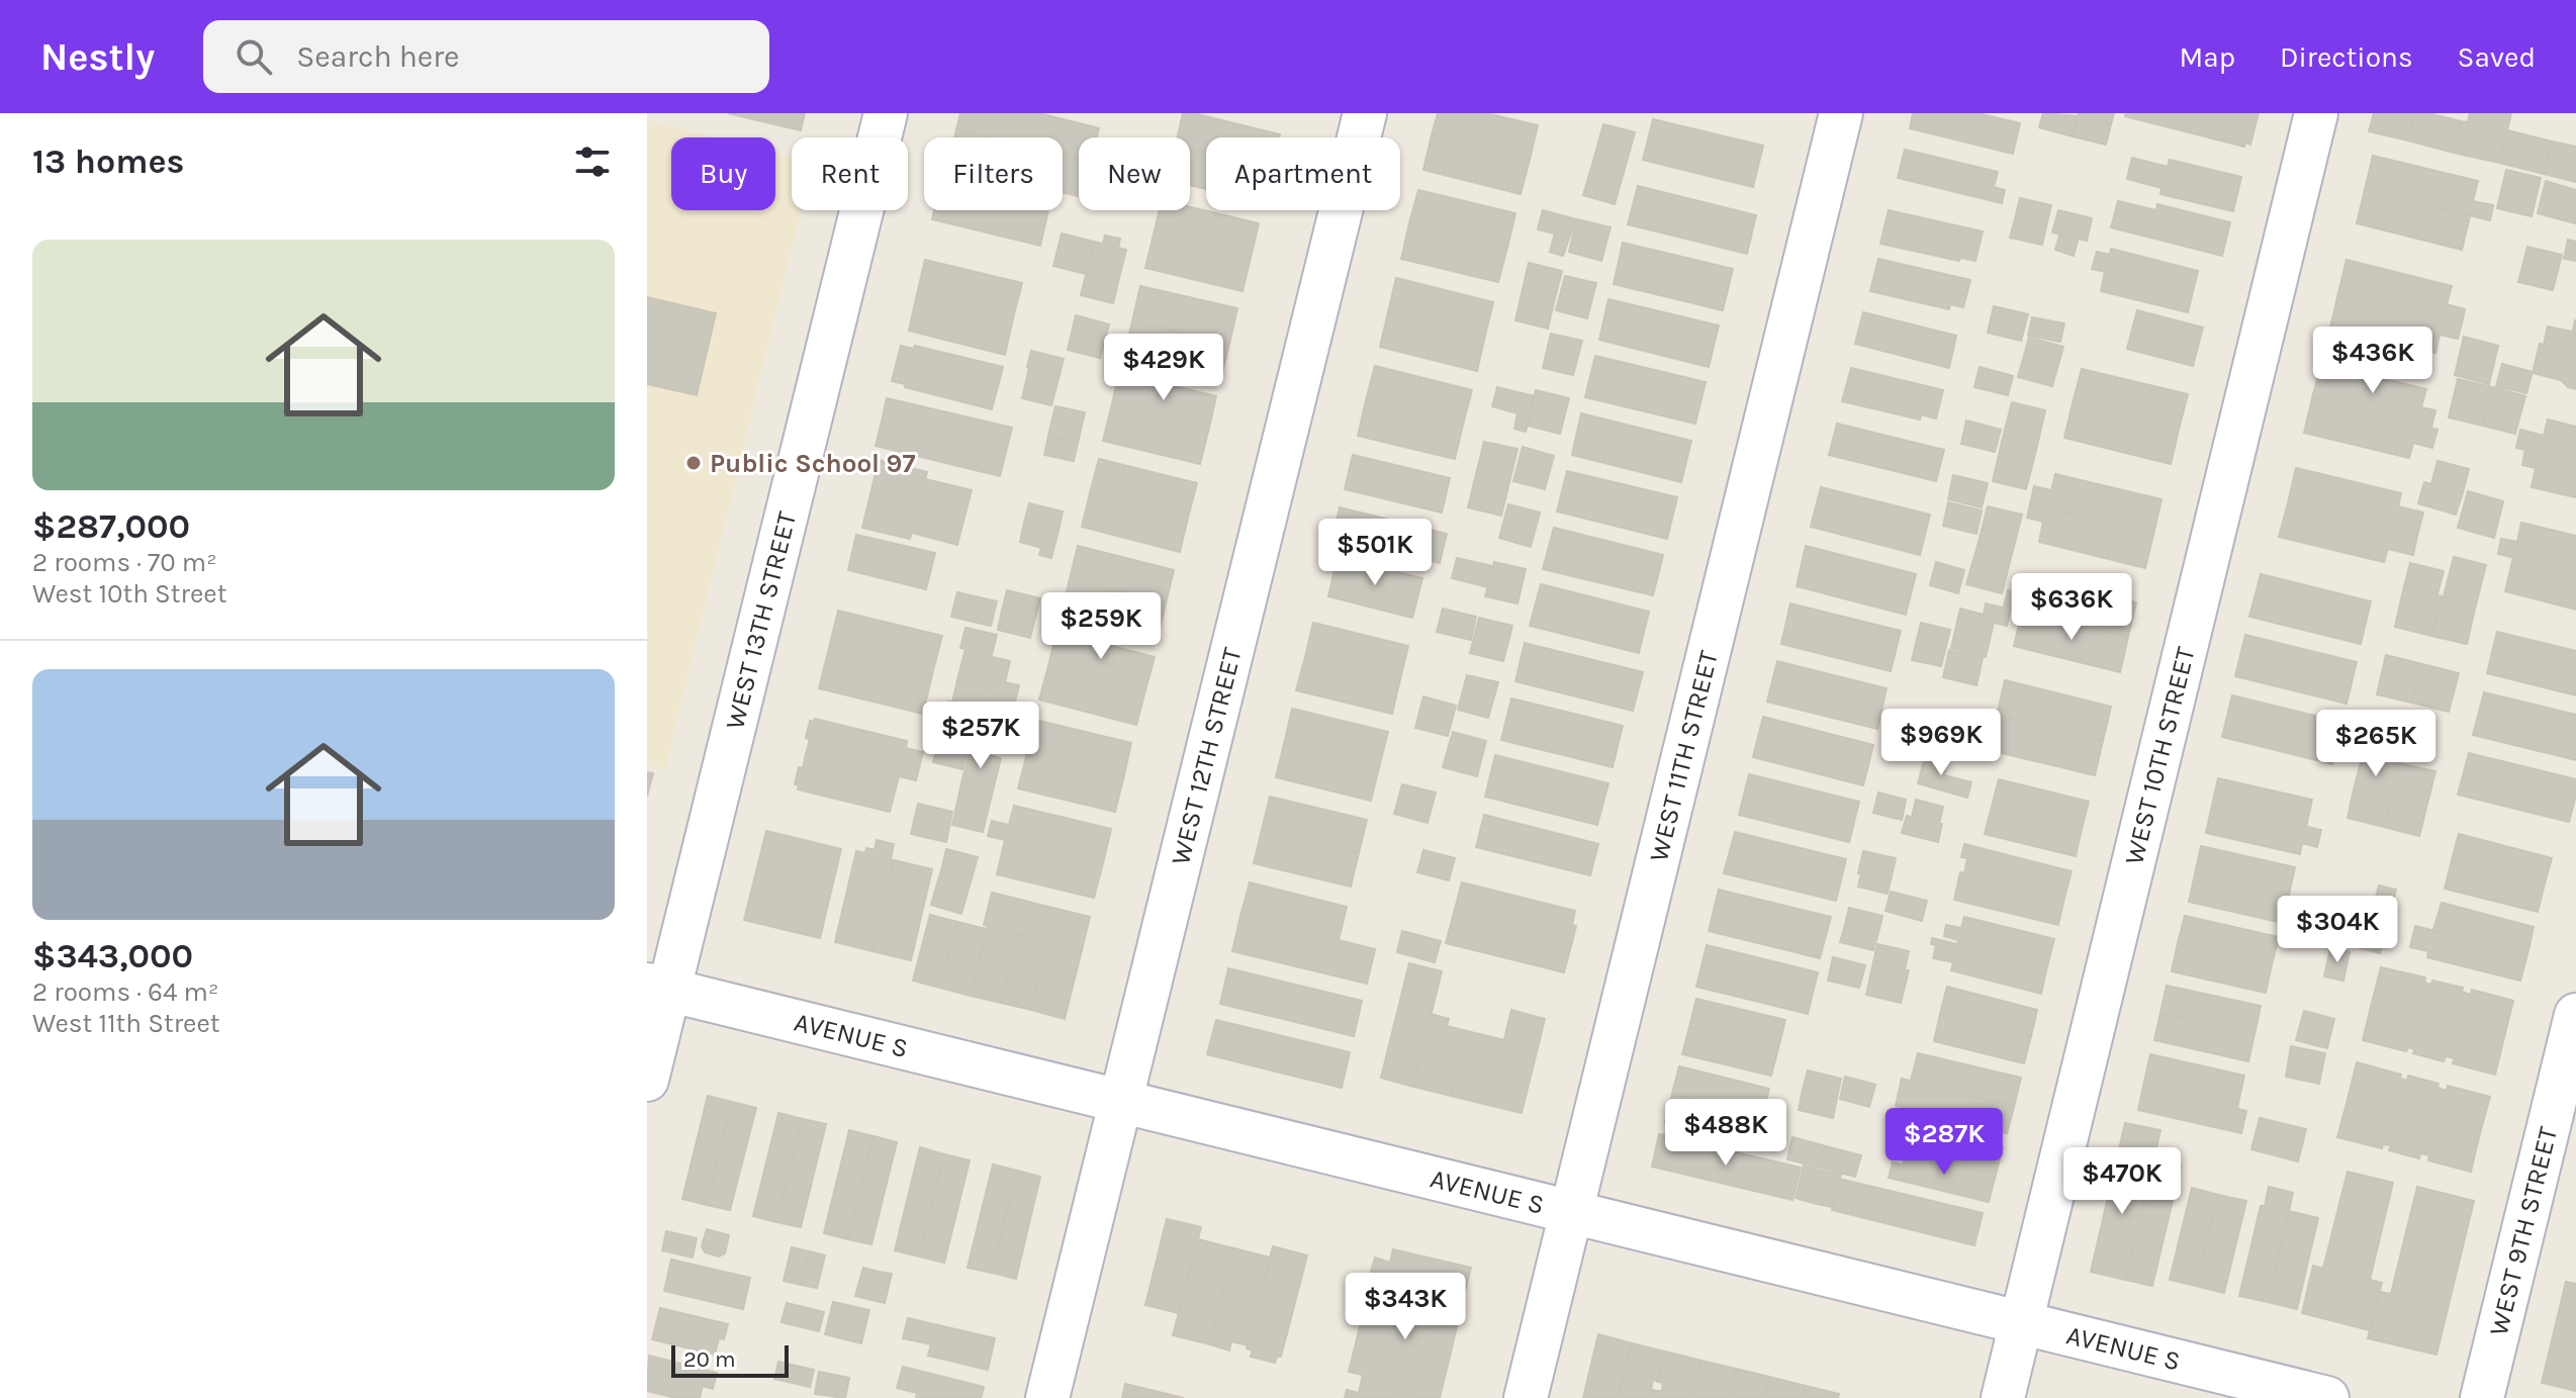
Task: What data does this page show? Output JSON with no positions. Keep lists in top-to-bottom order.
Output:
{
  "streets": {
    "street": [
      "WEST 13TH STREET",
      "WEST 11TH STREET",
      "WEST 12TH STREET",
      "WEST 10TH STREET",
      "AVENUE S",
      "WEST 9TH STREET"
    ]
  },
  "crossings": [
    ["WEST 13TH STREET", "AVENUE S"],
    ["WEST 11TH STREET", "AVENUE S"],
    ["WEST 12TH STREET", "AVENUE S"],
    ["WEST 10TH STREET", "AVENUE S"]
  ],
  "places": ["Public School 97"],
  "scale_bar": "20 m",
  "page": {
    "header": "Nestly",
    "search": "Search here",
    "nav": ["Map", "Directions", "Saved"],
    "heading": "13 homes",
    "chip": [
      "Buy",
      "Rent",
      "Filters",
      "New",
      "Apartment"
    ],
    "list": [
      {
        "name": "$287,000",
        "note": "2 rooms · 70 m² · West 10th Street"
      },
      {
        "name": "$343,000",
        "note": "2 rooms · 64 m² · West 11th Street"
      }
    ],
    "price": [
      "$436K",
      "$429K",
      "$501K",
      "$636K",
      "$259K",
      "$257K",
      "$969K",
      "$265K",
      "$304K",
      "$488K",
      "$287K",
      "$470K",
      "$343K"
    ],
    "scale": "20 m"
  }
}
